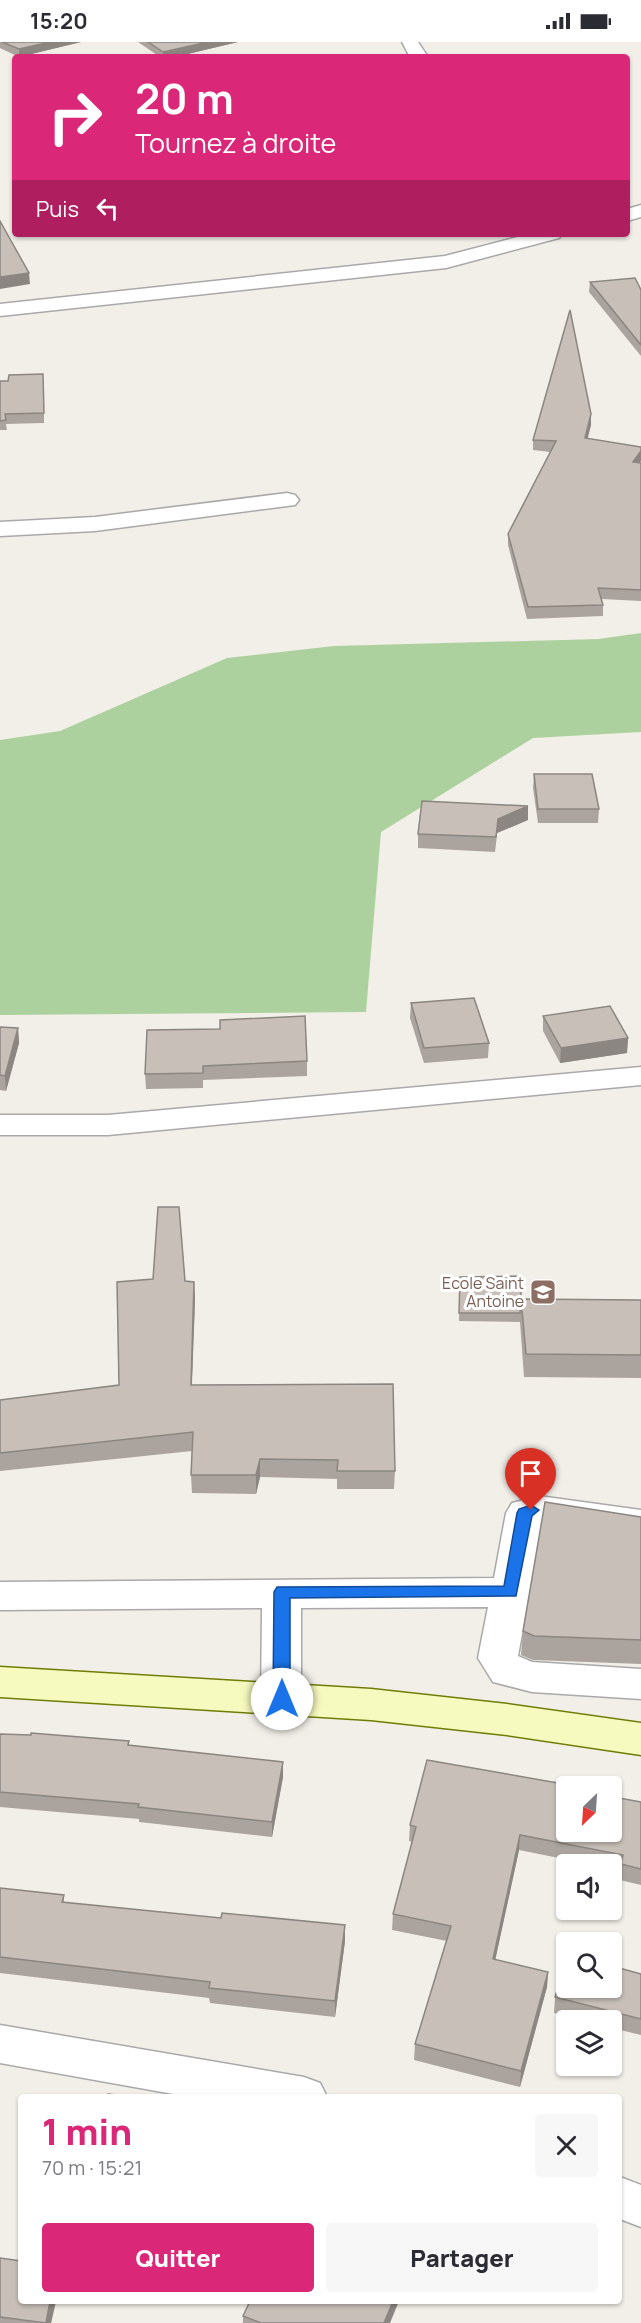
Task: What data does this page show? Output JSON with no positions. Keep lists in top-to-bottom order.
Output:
{
  "places": {
    "school or university": ["Ecole Saint Antoine"]
  },
  "north": "bottom left",
  "page": {
    "status": "15:20",
    "turn": ["20 m", "Tournez à droite"],
    "then": "Puis",
    "heading": ["1 min", "70 m · 15:21"],
    "buttons": ["Quitter", "Partager"]
  }
}
